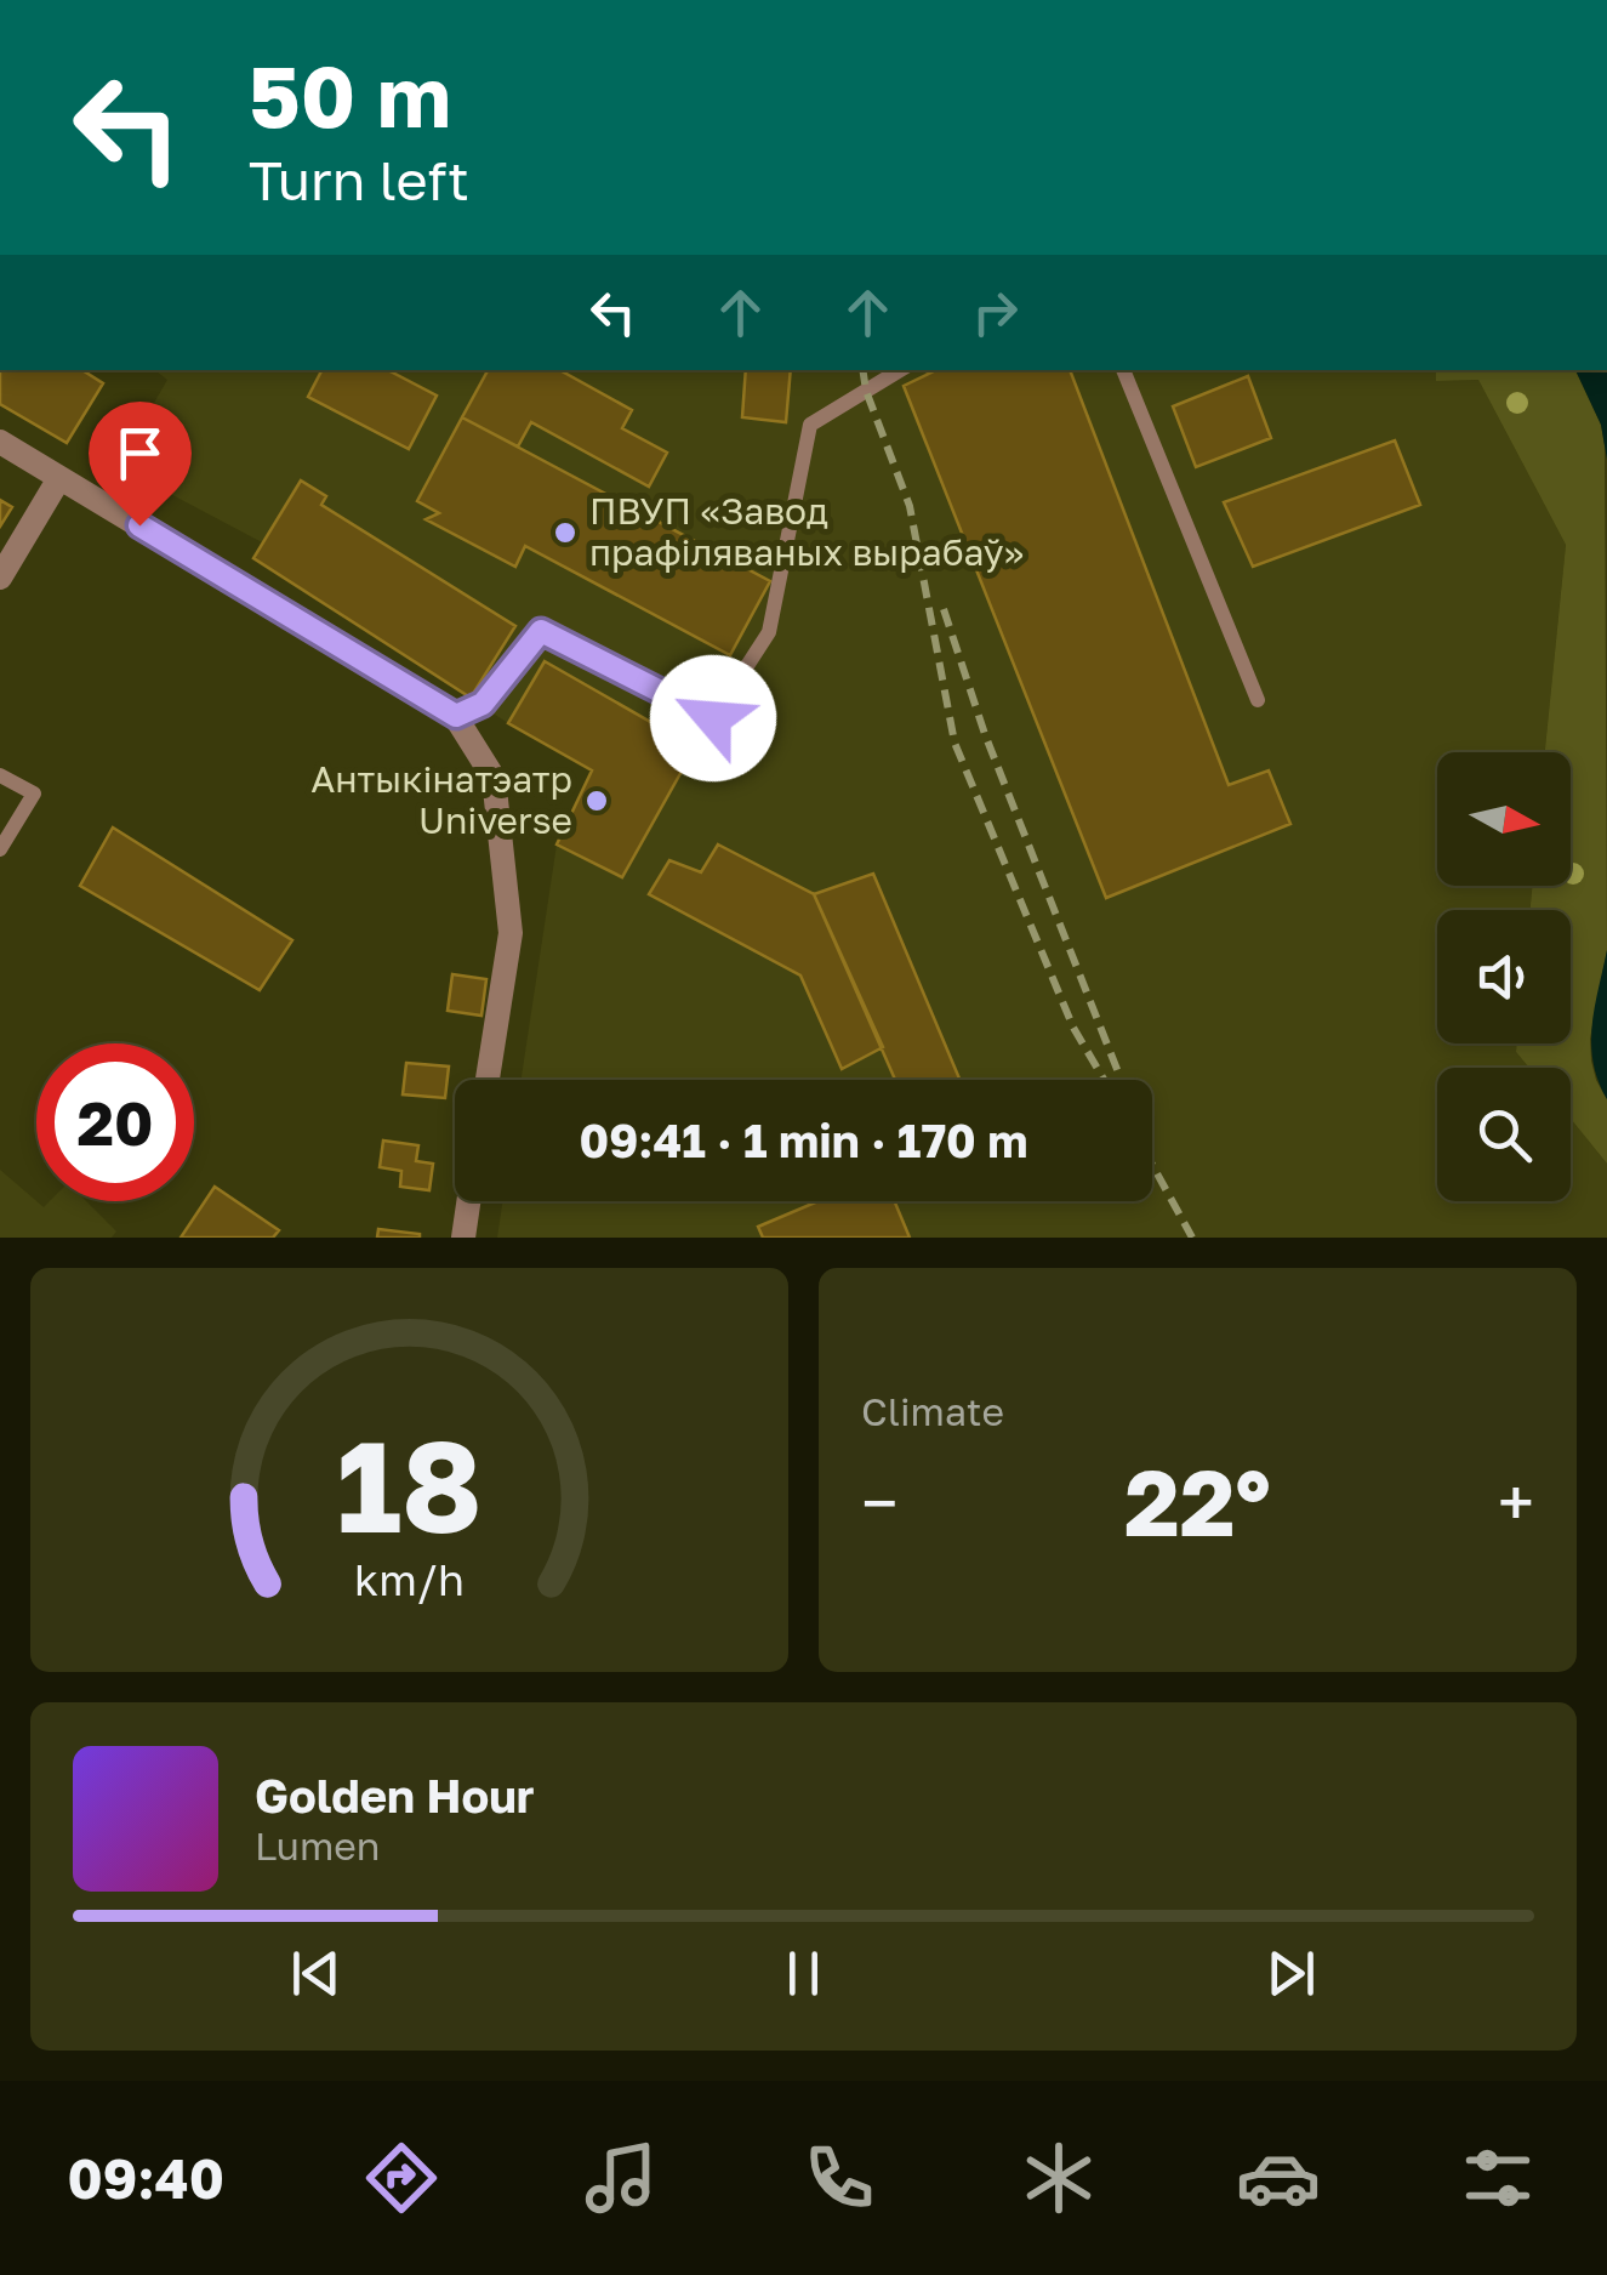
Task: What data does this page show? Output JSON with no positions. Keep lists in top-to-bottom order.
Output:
{
  "places": ["ПВУП «Завод прафіляваных вырабаў»", "Антыкінатэатр Universe"],
  "north": "right",
  "page": {
    "turn": ["50 m", "Turn left"],
    "limit": "20",
    "trip": "09:41 · 1 min · 170 m",
    "tile": "Climate",
    "heat": ["−", "22°", "+"],
    "song": ["Golden Hour", "Lumen"],
    "tabs": "09:40",
    "gauge": ["18", "km/h"]
  }
}
